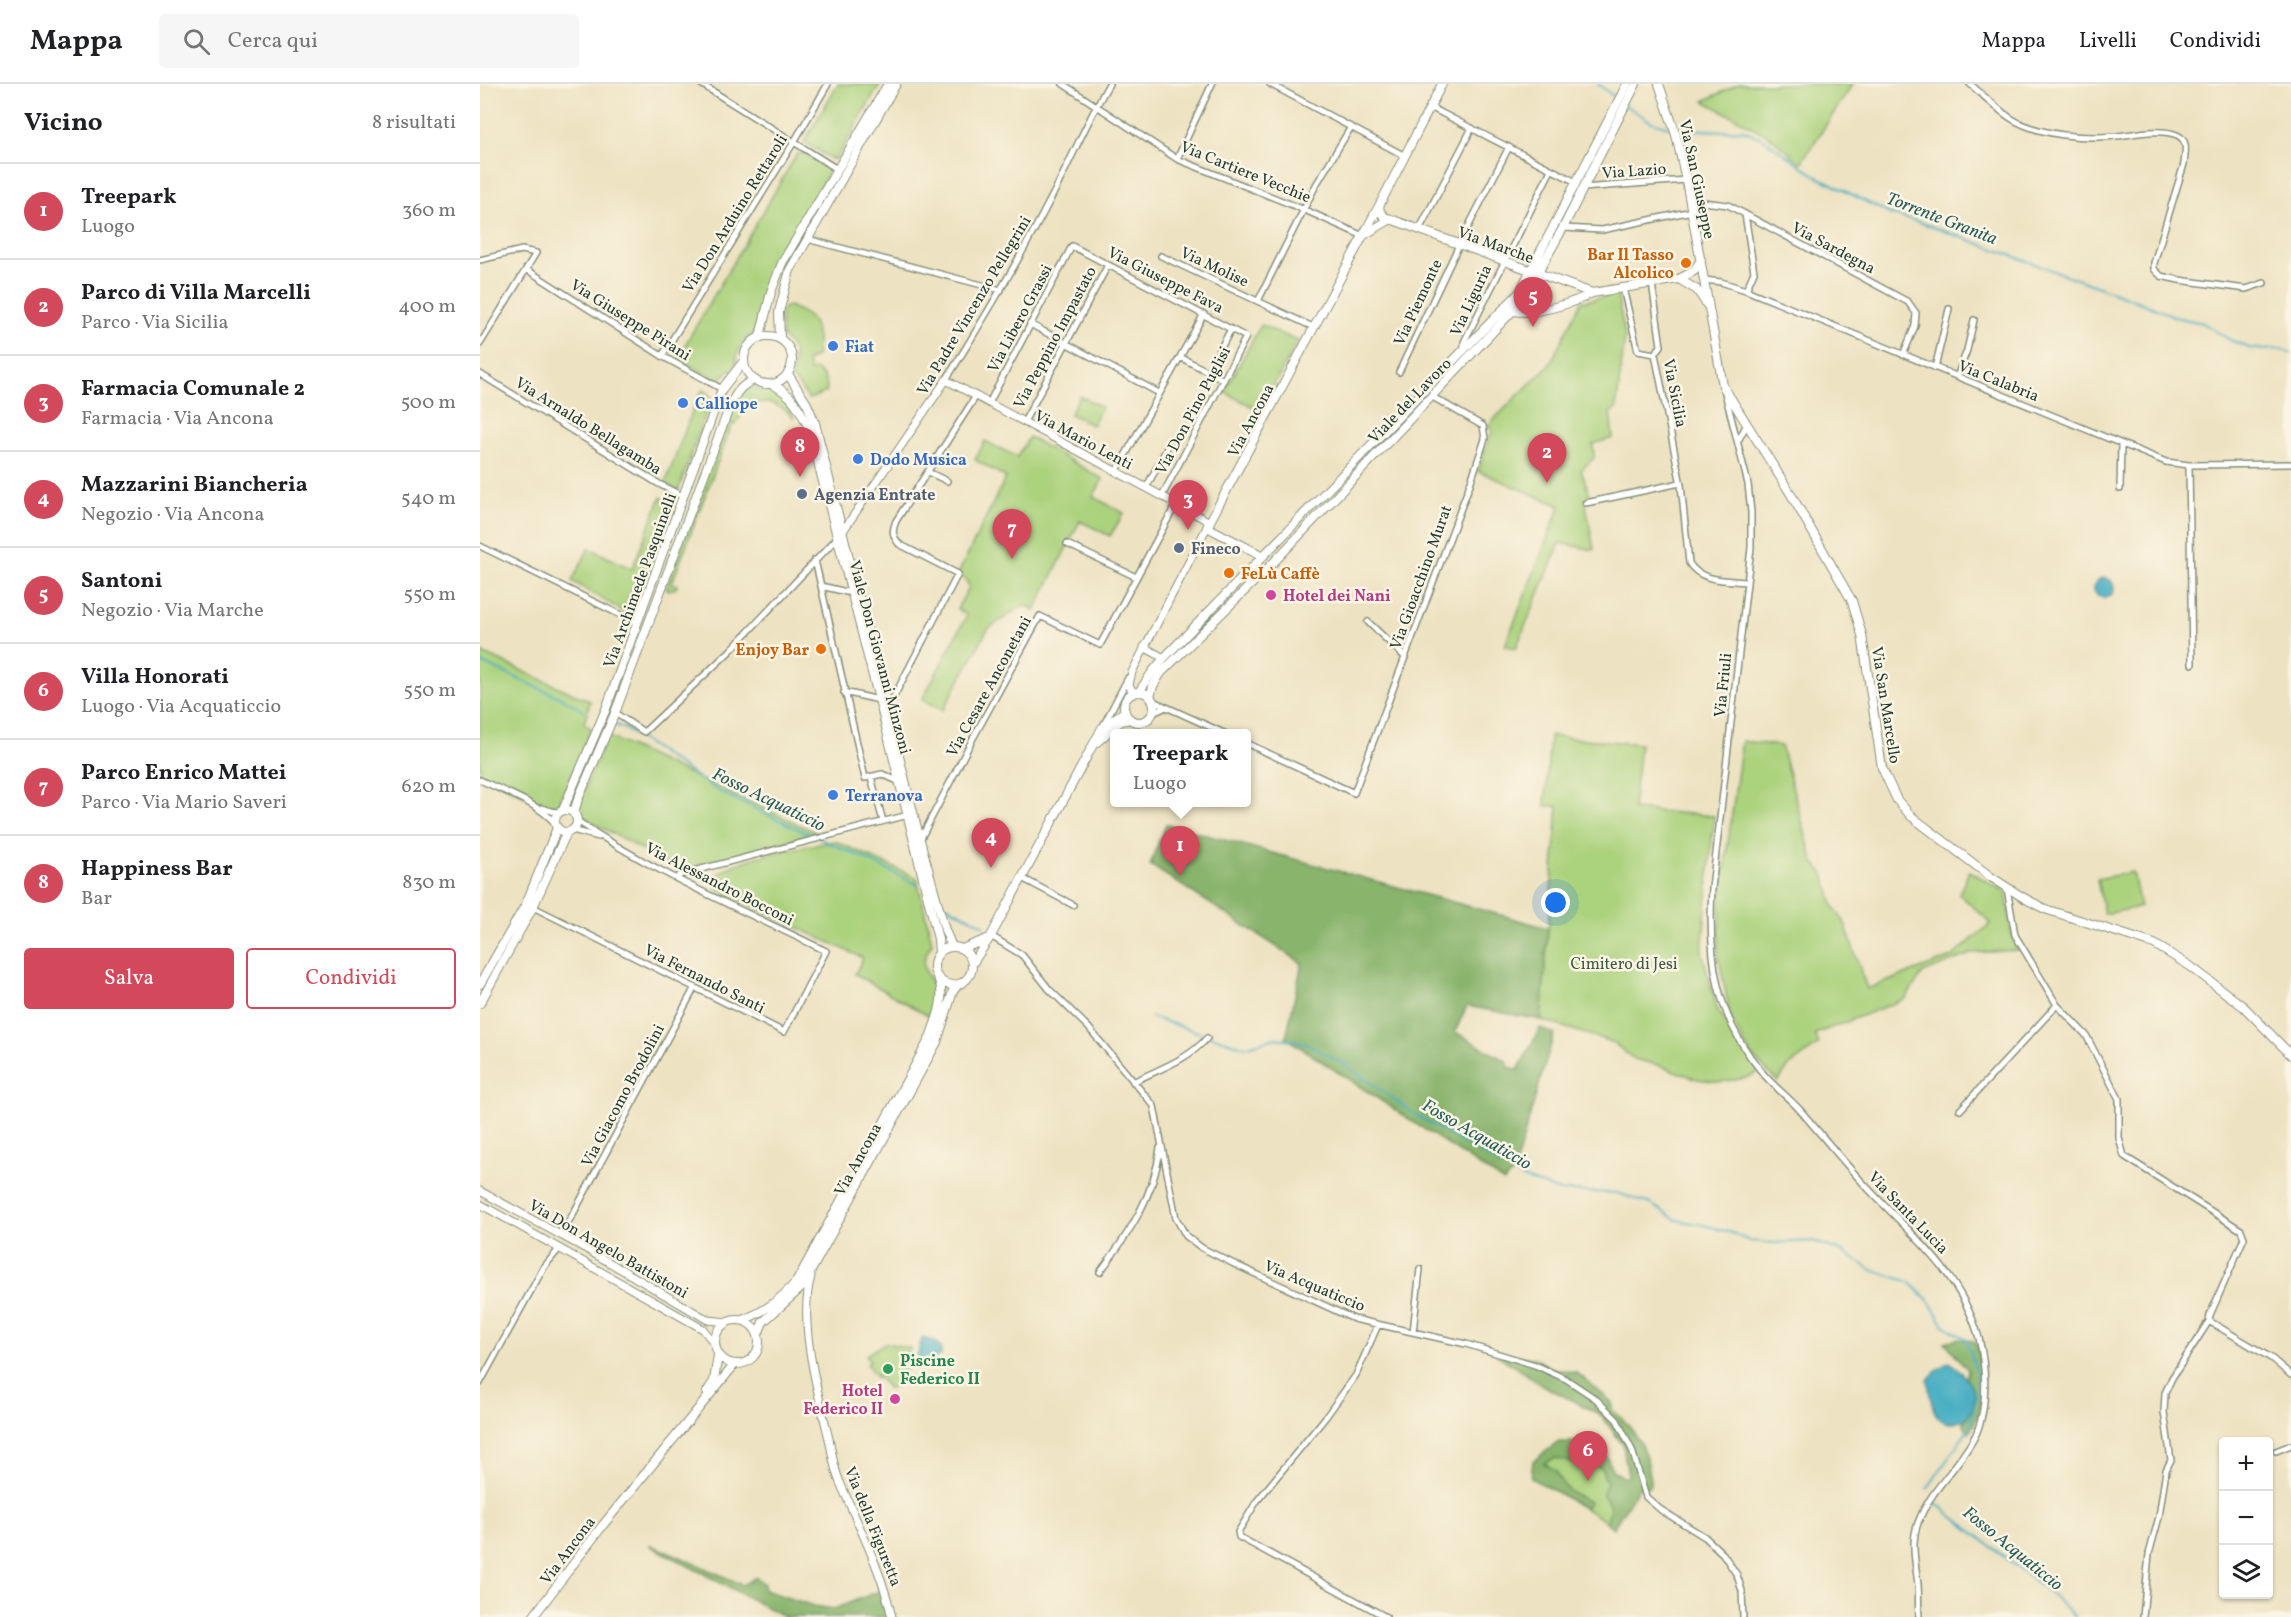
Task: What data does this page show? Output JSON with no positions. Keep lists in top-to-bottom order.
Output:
{
  "streets": {
    "main road": [
      "Via San Giuseppe",
      "Via Marche",
      "Viale del Lavoro",
      "Via Ancona",
      "Via Mario Lenti",
      "Via Archimede Pasquinelli",
      "Viale Don Giovanni Minzoni",
      "Via San Marcello"
    ],
    "street": [
      "Via Lazio",
      "Via Cartiere Vecchie",
      "Via Don Arduino Rettaroli",
      "Via Sardegna",
      "Via Molise",
      "Via Giuseppe Fava",
      "Via Liguria",
      "Via Piemonte",
      "Via Padre Vincenzo Pellegrini",
      "Via Libero Grassi",
      "Via Giuseppe Pirani",
      "Via Peppino Impastato",
      "Via Calabria",
      "Via Sicilia",
      "Via Don Pino Puglisi",
      "Via Arnaldo Bellagamba",
      "Via Gioacchino Murat",
      "Via Friuli",
      "Via Cesare Anconetani",
      "Via Alessandro Bocconi",
      "Via Fernando Santi",
      "Via Giacomo Brodolini",
      "Via Santa Lucia",
      "Via Don Angelo Battistoni",
      "Via Acquaticcio",
      "Via della Figuretta"
    ]
  },
  "crossings": [
    ["Via Lazio", "Via San Giuseppe"],
    ["Via Lazio", "Viale del Lavoro"],
    ["Via Cartiere Vecchie", "Via Molise"],
    ["Via Cartiere Vecchie", "Via Padre Vincenzo Pellegrini"],
    ["Via Cartiere Vecchie", "Via Ancona"],
    ["Via San Giuseppe", "Via Sardegna"],
    ["Via San Giuseppe", "Via Calabria"],
    ["Via San Giuseppe", "Via San Marcello"],
    ["Via Don Arduino Rettaroli", "Via Giuseppe Pirani"],
    ["Via Marche", "Via Liguria"],
    ["Via Marche", "Via Piemonte"],
    ["Via Marche", "Via Sicilia"],
    ["Via Marche", "Viale del Lavoro"],
    ["Via Marche", "Via Ancona"],
    ["Via Sardegna", "Via Calabria"],
    ["Via Sardegna", "Viale del Lavoro"],
    ["Via Molise", "Via Ancona"],
    ["Via Giuseppe Fava", "Via Libero Grassi"],
    ["Via Giuseppe Fava", "Via Peppino Impastato"],
    ["Via Giuseppe Fava", "Via Don Pino Puglisi"],
    ["Via Liguria", "Viale del Lavoro"],
    ["Via Padre Vincenzo Pellegrini", "Via Mario Lenti"],
    ["Via Padre Vincenzo Pellegrini", "Viale Don Giovanni Minzoni"],
    ["Via Libero Grassi", "Via Mario Lenti"],
    ["Via Giuseppe Pirani", "Via Archimede Pasquinelli"],
    ["Via Peppino Impastato", "Via Mario Lenti"],
    ["Via Calabria", "Via San Marcello"],
    ["Via Sicilia", "Via Friuli"],
    ["Viale del Lavoro", "Via Ancona"],
    ["Viale del Lavoro", "Via Mario Lenti"],
    ["Viale del Lavoro", "Via Gioacchino Murat"],
    ["Via Don Pino Puglisi", "Via Mario Lenti"],
    ["Via Ancona", "Via Mario Lenti"],
    ["Via Ancona", "Viale Don Giovanni Minzoni"],
    ["Via Ancona", "Via Don Angelo Battistoni"],
    ["Via Ancona", "Via Acquaticcio"],
    ["Via Ancona", "Via della Figuretta"],
    ["Via Arnaldo Bellagamba", "Via Archimede Pasquinelli"],
    ["Via Mario Lenti", "Via Cesare Anconetani"],
    ["Via Archimede Pasquinelli", "Viale Don Giovanni Minzoni"],
    ["Via Archimede Pasquinelli", "Via Alessandro Bocconi"],
    ["Via Archimede Pasquinelli", "Via Fernando Santi"],
    ["Viale Don Giovanni Minzoni", "Via Cesare Anconetani"],
    ["Via Friuli", "Via San Marcello"],
    ["Via Friuli", "Via Santa Lucia"],
    ["Via Alessandro Bocconi", "Via Fernando Santi"],
    ["Via Fernando Santi", "Via Giacomo Brodolini"],
    ["Via Giacomo Brodolini", "Via Don Angelo Battistoni"]
  ],
  "water": ["Torrente Granita", "Fosso Acquaticcio"],
  "parks": ["Cimitero di Jesi"],
  "places": [
    "Bar Il Tasso Alcolico",
    "Fiat",
    "Calliope",
    "Dodo Musica",
    "Agenzia Entrate",
    "Fineco",
    "FeLù Caffè",
    "Hotel dei Nani",
    "Enjoy Bar",
    "Terranova",
    "Piscine Federico II",
    "Hotel Federico II"
  ],
  "page": {
    "header": "Mappa",
    "search": "Cerca qui",
    "nav": ["Mappa", "Livelli", "Condividi"],
    "heading": ["Vicino", "8 risultati"],
    "list": [
      {
        "mark": "1",
        "name": "Treepark",
        "note": "Luogo",
        "value": "360 m"
      },
      {
        "mark": "2",
        "name": "Parco di Villa Marcelli",
        "note": "Parco · Via Sicilia",
        "value": "400 m"
      },
      {
        "mark": "3",
        "name": "Farmacia Comunale 2",
        "note": "Farmacia · Via Ancona",
        "value": "500 m"
      },
      {
        "mark": "4",
        "name": "Mazzarini Biancheria",
        "note": "Negozio · Via Ancona",
        "value": "540 m"
      },
      {
        "mark": "5",
        "name": "Santoni",
        "note": "Negozio · Via Marche",
        "value": "550 m"
      },
      {
        "mark": "6",
        "name": "Villa Honorati",
        "note": "Luogo · Via Acquaticcio",
        "value": "550 m"
      },
      {
        "mark": "7",
        "name": "Parco Enrico Mattei",
        "note": "Parco · Via Mario Saveri",
        "value": "620 m"
      },
      {
        "mark": "8",
        "name": "Happiness Bar",
        "note": "Bar",
        "value": "830 m"
      }
    ],
    "pins": [
      "5",
      "8",
      "2",
      "3",
      "7",
      "4",
      "1",
      "6"
    ],
    "popup": ["Treepark", "Luogo"],
    "buttons": ["Salva", "Condividi"],
    "map_buttons": ["+", "−"]
  }
}
